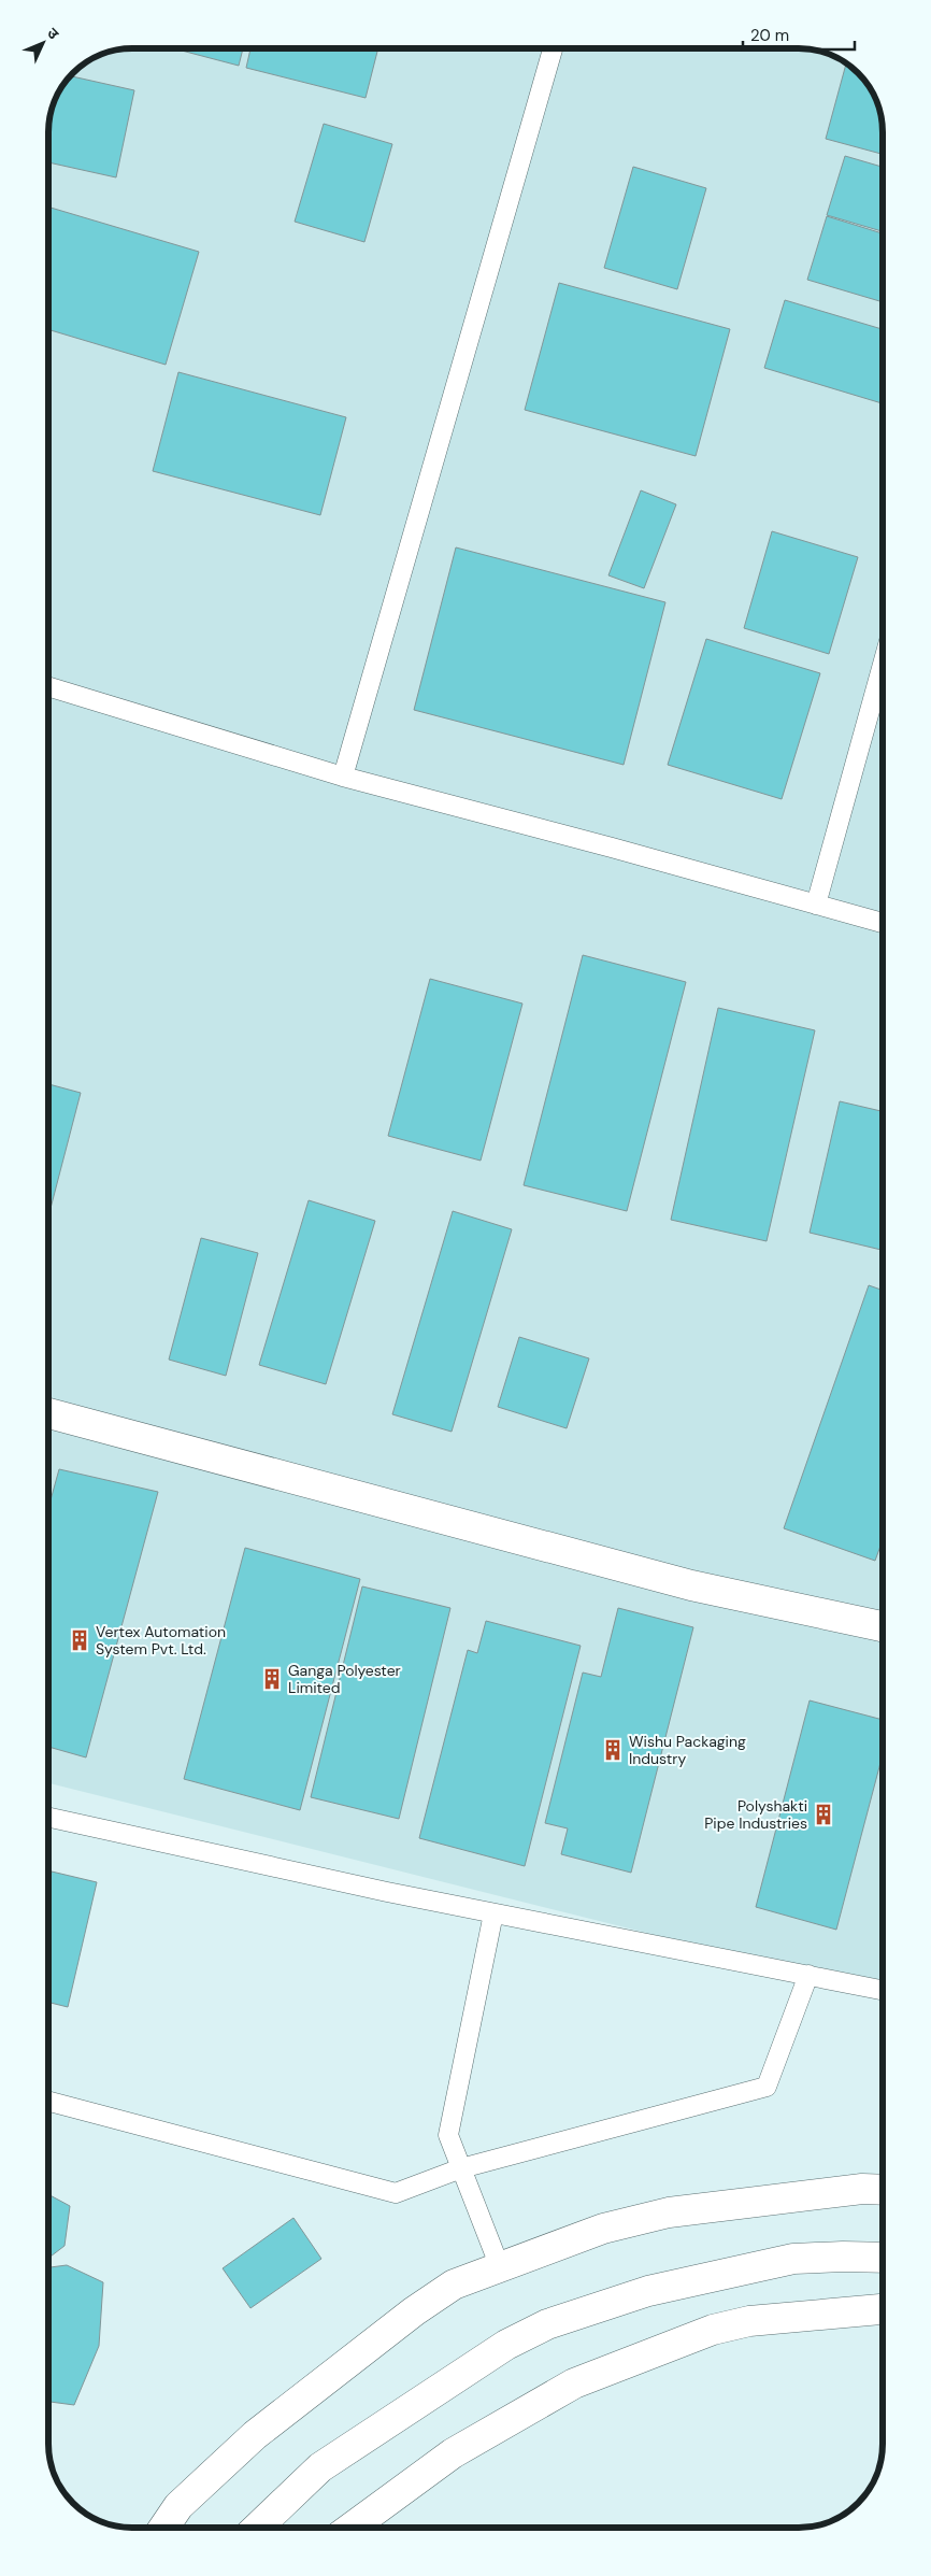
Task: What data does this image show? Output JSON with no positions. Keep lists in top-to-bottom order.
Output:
{
  "places": {
    "building": [
      "Vertex Automation System Pvt. Ltd.",
      "Ganga Polyester Limited",
      "Wishu Packaging Industry",
      "Polyshakti Pipe Industries"
    ]
  },
  "scale_bar": "20 m",
  "north": "top right"
}
